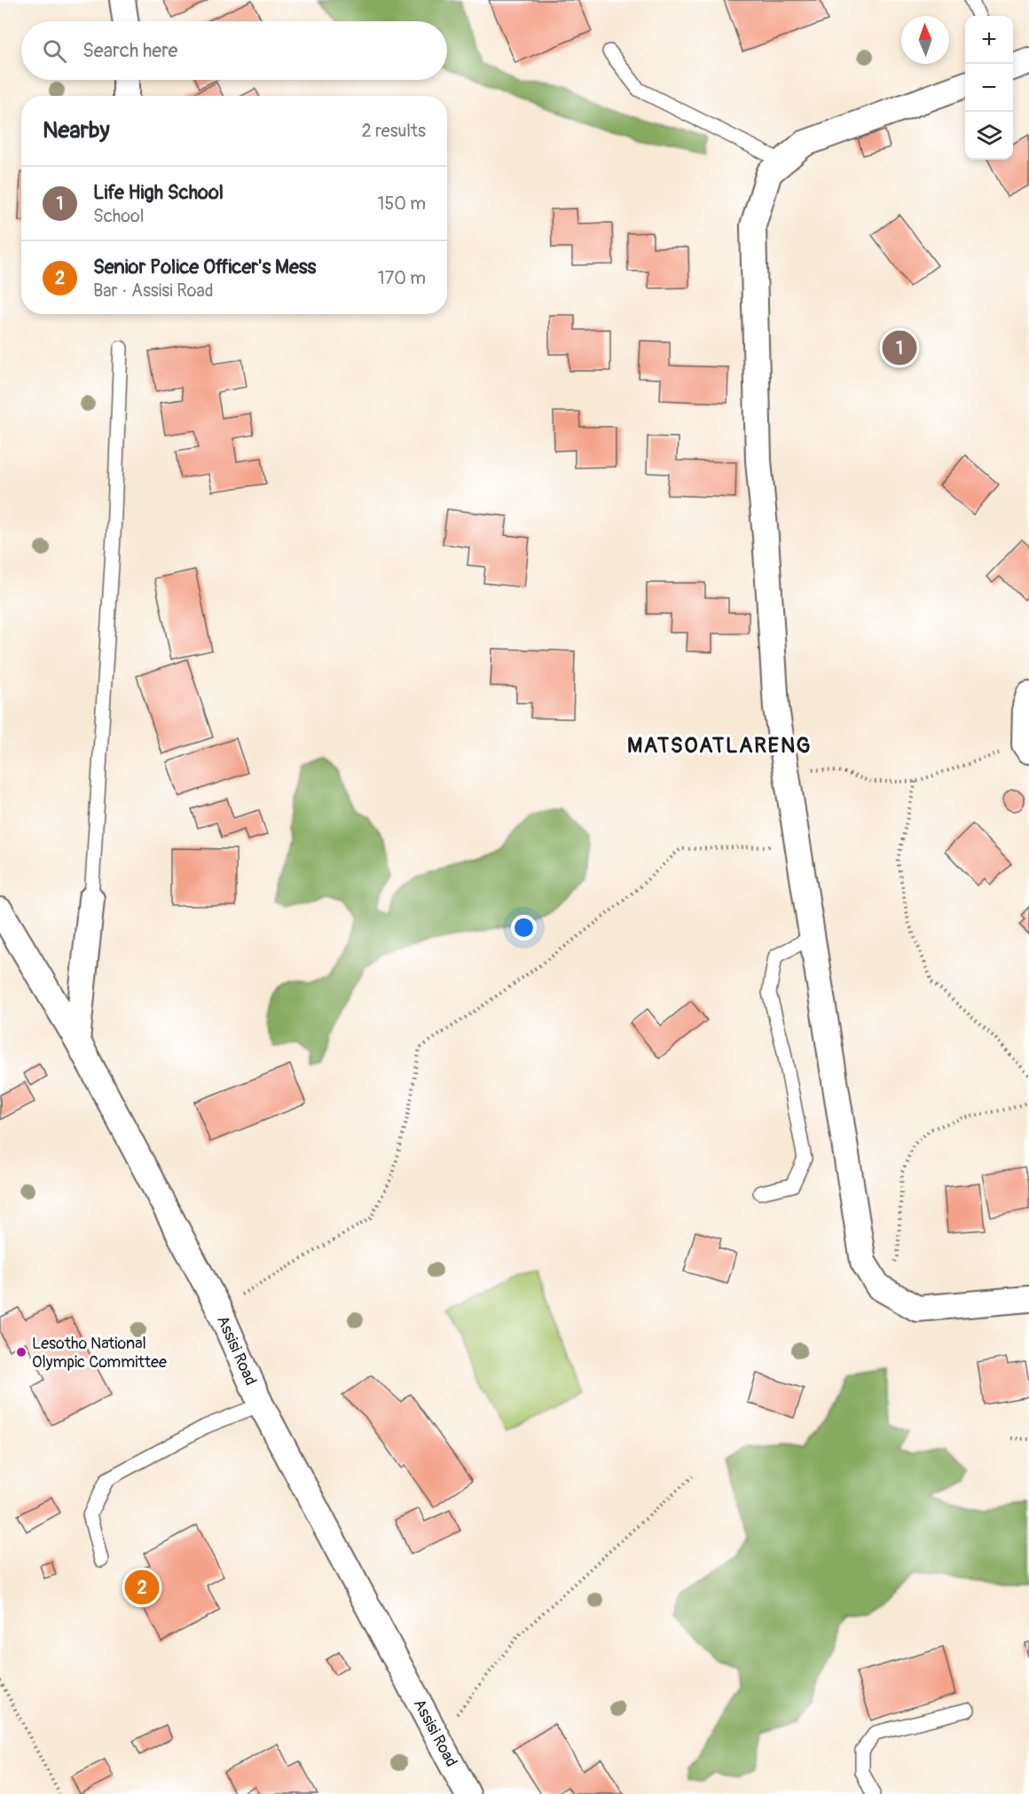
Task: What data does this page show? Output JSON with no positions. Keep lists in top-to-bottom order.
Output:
{
  "streets": {
    "street": ["Assisi Road"]
  },
  "districts": ["MATSOATLARENG"],
  "places": ["Lesotho National Olympic Committee"],
  "north": "top",
  "page": {
    "map_buttons": ["+", "−"],
    "search": "Search here",
    "heading": ["Nearby", "2 results"],
    "list": [
      {
        "mark": "1",
        "name": "Life High School",
        "note": "School",
        "value": "150 m"
      },
      {
        "mark": "2",
        "name": "Senior Police Officer's Mess",
        "note": "Bar · Assisi Road",
        "value": "170 m"
      }
    ],
    "pins": ["1", "2"]
  }
}
